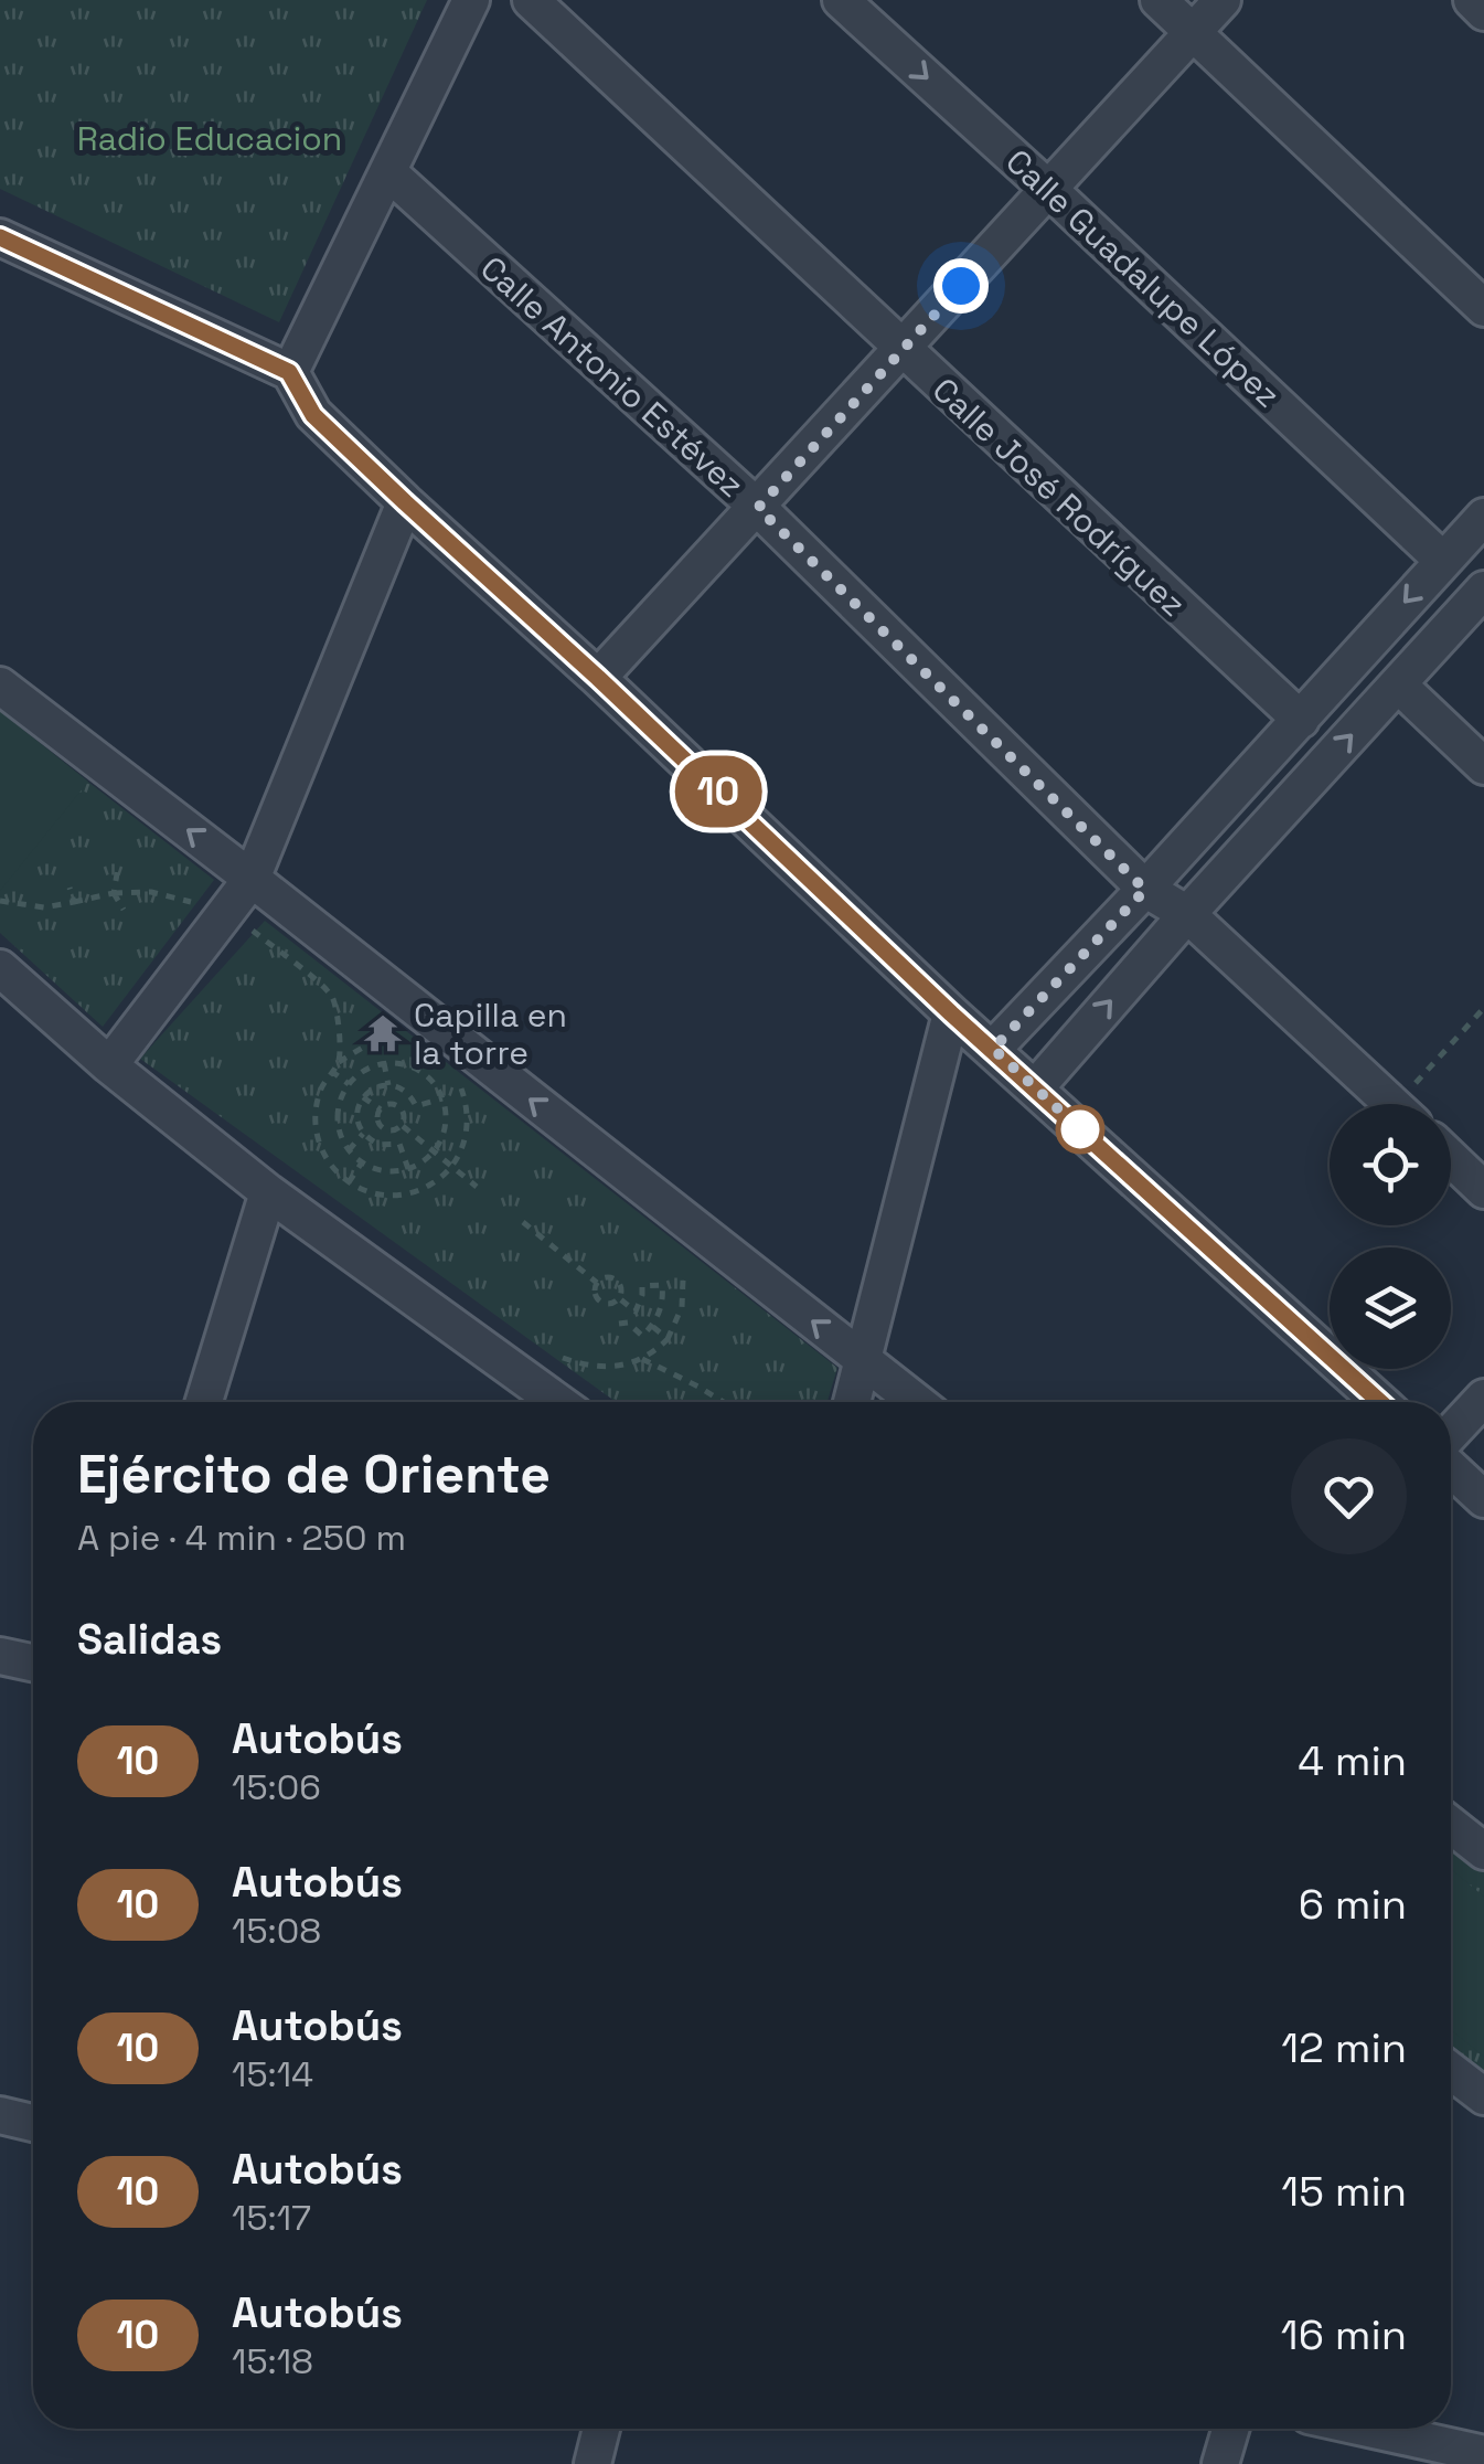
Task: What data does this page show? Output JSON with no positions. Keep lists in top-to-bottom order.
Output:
{
  "streets": {
    "street": ["Calle Guadalupe López", "Calle Antonio Estévez", "Calle José Rodríguez"]
  },
  "parks": ["Radio Educacion"],
  "places": {
    "temple": ["Capilla en la torre"]
  },
  "lines": ["bus line 10"],
  "page": {
    "on_map": "10",
    "heading": [
      ["Ejército de Oriente", "A pie · 4 min · 250 m"],
      "Salidas"
    ],
    "list": [
      {
        "mark": "10",
        "name": "Autobús",
        "note": "15:06",
        "value": "4 min"
      },
      {
        "mark": "10",
        "name": "Autobús",
        "note": "15:08",
        "value": "6 min"
      },
      {
        "mark": "10",
        "name": "Autobús",
        "note": "15:14",
        "value": "12 min"
      },
      {
        "mark": "10",
        "name": "Autobús",
        "note": "15:17",
        "value": "15 min"
      },
      {
        "mark": "10",
        "name": "Autobús",
        "note": "15:18",
        "value": "16 min"
      }
    ]
  }
}
